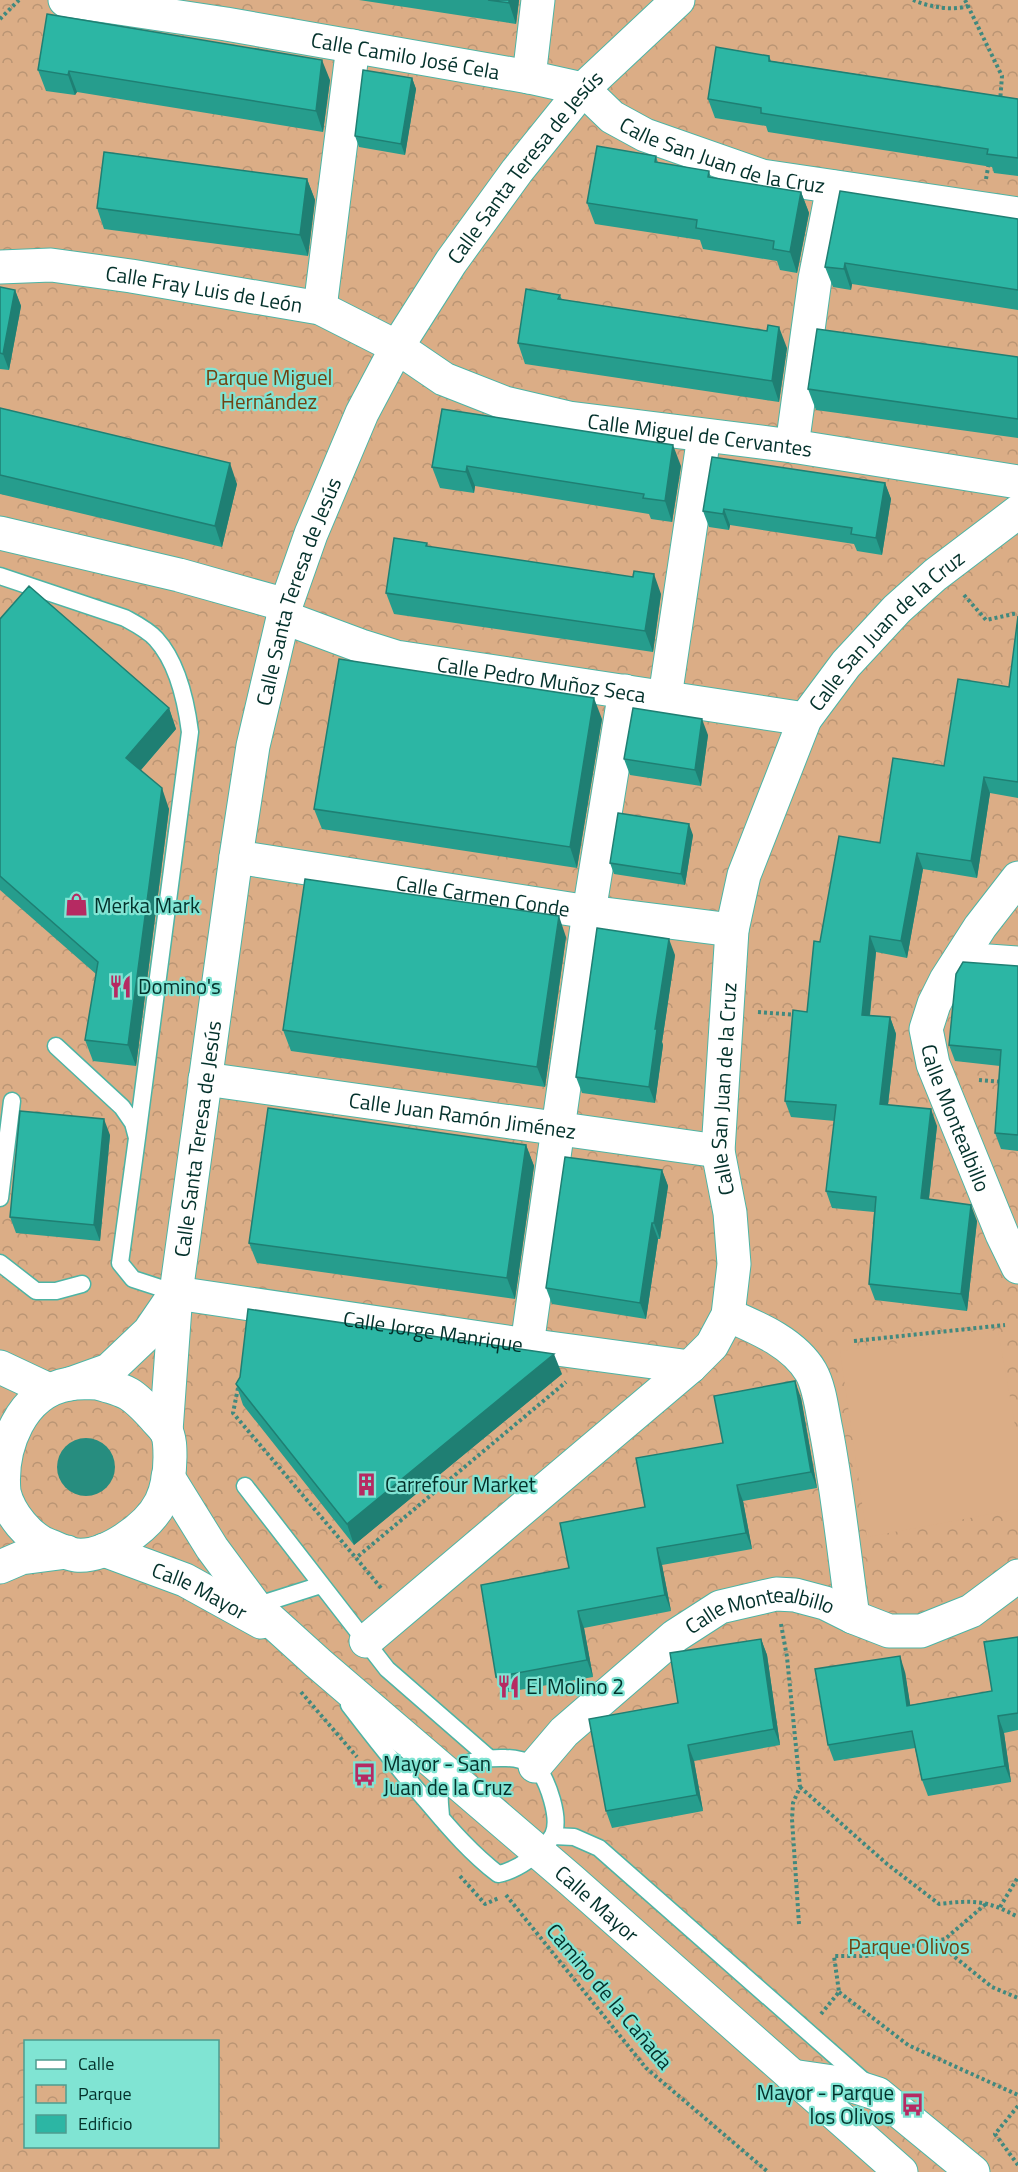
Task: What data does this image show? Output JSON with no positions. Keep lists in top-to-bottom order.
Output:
{
  "streets": {
    "street": [
      "Calle Camilo José Cela",
      "Calle San Juan de la Cruz",
      "Calle Santa Teresa de Jesús",
      "Calle Fray Luis de León",
      "Calle Miguel de Cervantes",
      "Calle Pedro Muñoz Seca",
      "Calle Carmen Conde",
      "Calle Juan Ramón Jiménez",
      "Calle Montealbillo",
      "Calle Jorge Manrique",
      "Calle Mayor"
    ],
    "path": ["Camino de la Cañada"]
  },
  "crossings": [
    ["Calle Camilo José Cela", "Calle San Juan de la Cruz"],
    ["Calle Camilo José Cela", "Calle Santa Teresa de Jesús"],
    ["Calle San Juan de la Cruz", "Calle Santa Teresa de Jesús"],
    ["Calle San Juan de la Cruz", "Calle Pedro Muñoz Seca"],
    ["Calle San Juan de la Cruz", "Calle Carmen Conde"],
    ["Calle San Juan de la Cruz", "Calle Juan Ramón Jiménez"],
    ["Calle San Juan de la Cruz", "Calle Jorge Manrique"],
    ["Calle Santa Teresa de Jesús", "Calle Fray Luis de León"],
    ["Calle Santa Teresa de Jesús", "Calle Miguel de Cervantes"],
    ["Calle Santa Teresa de Jesús", "Calle Pedro Muñoz Seca"],
    ["Calle Santa Teresa de Jesús", "Calle Carmen Conde"],
    ["Calle Santa Teresa de Jesús", "Calle Juan Ramón Jiménez"],
    ["Calle Santa Teresa de Jesús", "Calle Jorge Manrique"],
    ["Calle Santa Teresa de Jesús", "Calle Mayor"],
    ["Calle Fray Luis de León", "Calle Miguel de Cervantes"]
  ],
  "parks": ["Parque Miguel Hernández", "Parque Olivos"],
  "places": {
    "shop": ["Merka Mark"],
    "restaurant": ["Domino's", "El Molino 2"],
    "building": ["Carrefour Market"],
    "bus stop": ["Mayor - San Juan de la Cruz", "Mayor - Parque los Olivos"]
  },
  "legend": ["Calle", "Parque", "Edificio"]
}
